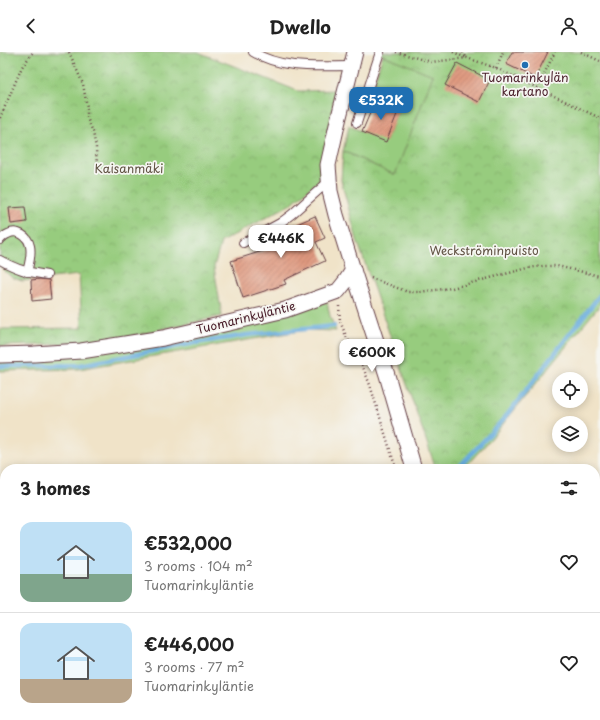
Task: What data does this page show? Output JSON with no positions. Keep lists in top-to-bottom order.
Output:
{
  "streets": {
    "street": ["Tuomarinkyläntie"]
  },
  "parks": ["Kaisanmäki", "Weckströminpuisto"],
  "places": ["Tuomarinkylän kartano"],
  "page": {
    "header": "Dwello",
    "price": ["€532K", "€446K", "€600K"],
    "heading": "3 homes",
    "list": [
      {
        "name": "€532,000",
        "note": "3 rooms · 104 m² · Tuomarinkyläntie"
      },
      {
        "name": "€446,000",
        "note": "3 rooms · 77 m² · Tuomarinkyläntie"
      }
    ]
  }
}
